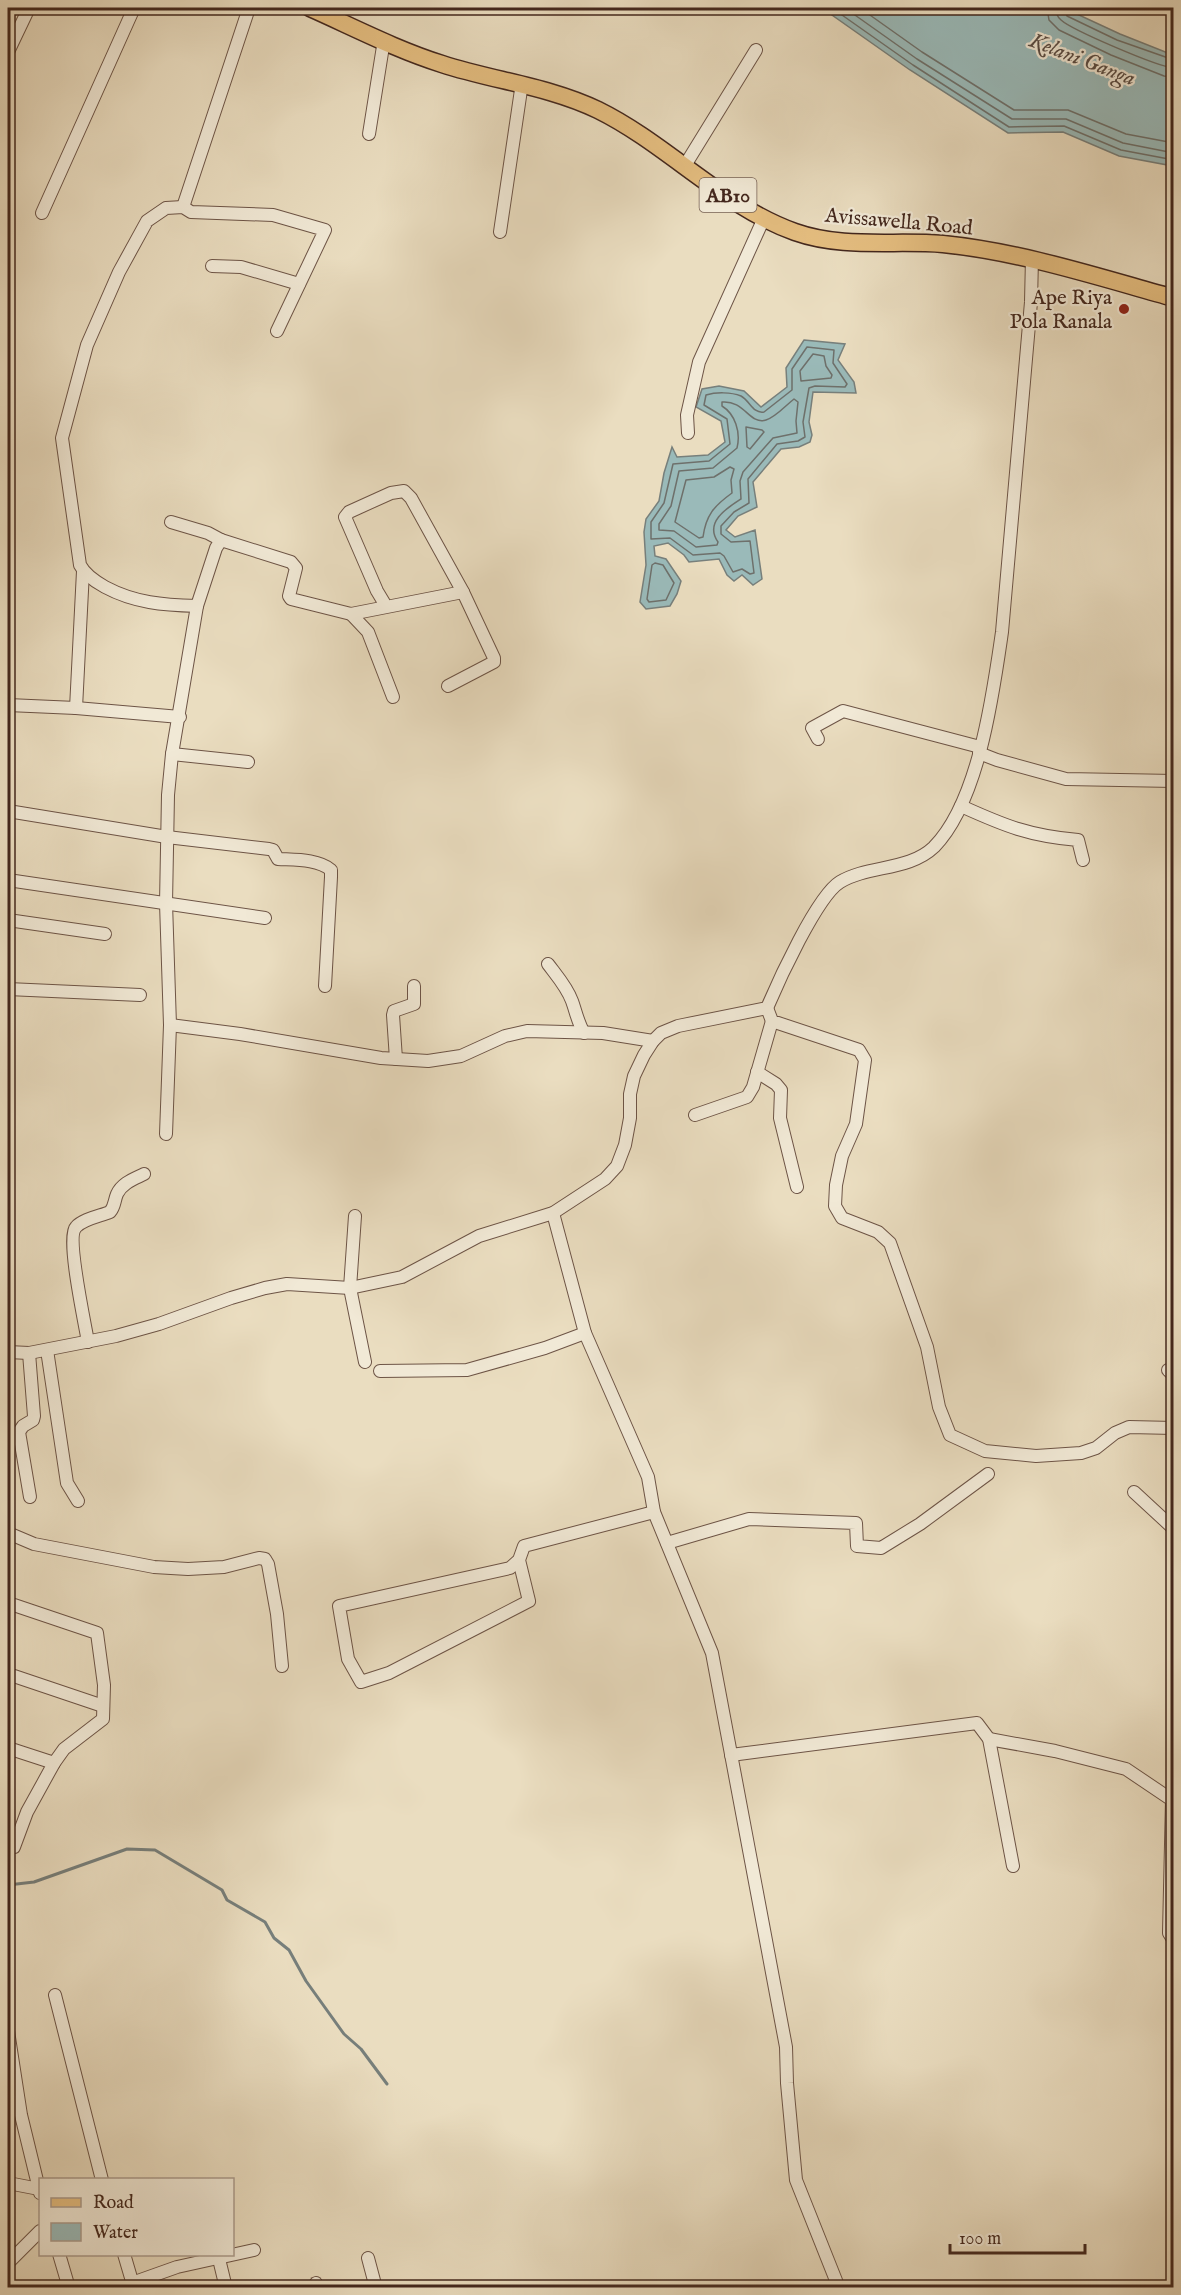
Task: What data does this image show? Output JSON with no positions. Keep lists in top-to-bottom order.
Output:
{
  "streets": {
    "main road": ["AB10", "Avissawella Road"]
  },
  "water": ["Kelani Ganga"],
  "places": ["Ape Riya Pola Ranala"],
  "legend": ["Road", "Water"],
  "scale_bar": "100 m"
}
